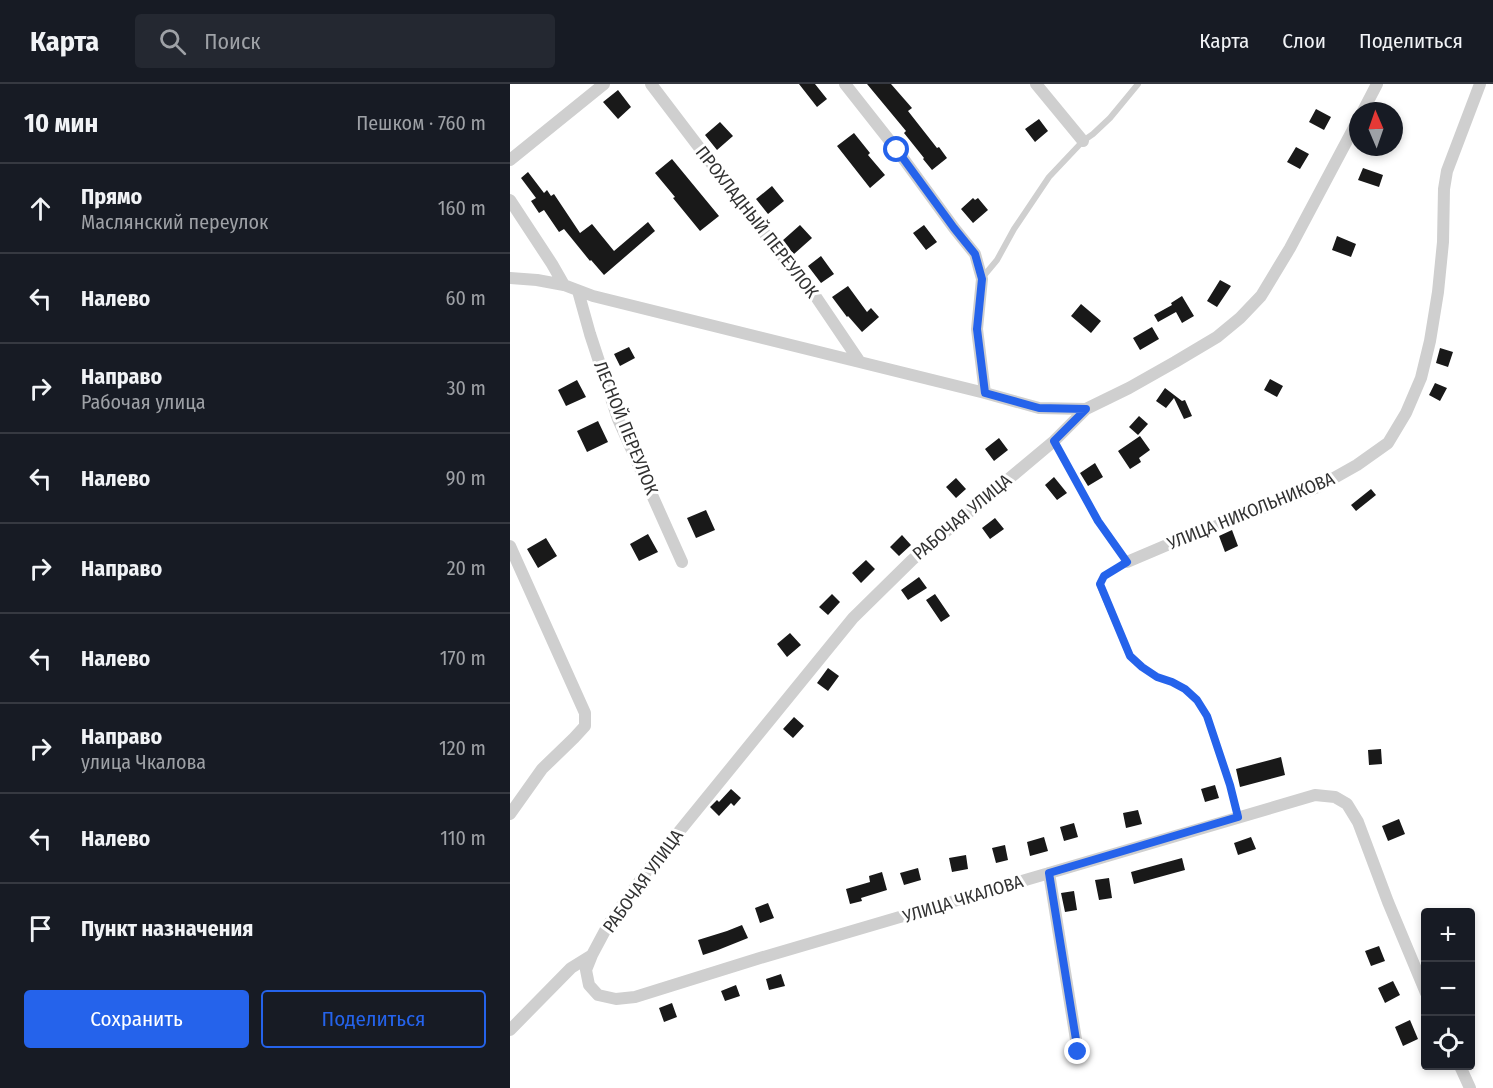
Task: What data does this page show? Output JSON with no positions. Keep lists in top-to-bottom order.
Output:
{
  "streets": {
    "street": [
      "ПРОХЛАДНЫЙ ПЕРЕУЛОК",
      "ЛЕСНОЙ ПЕРЕУЛОК",
      "УЛИЦА НИКОЛЬНИКОВА",
      "РАБОЧАЯ УЛИЦА",
      "УЛИЦА ЧКАЛОВА"
    ]
  },
  "crossings": [
    ["РАБОЧАЯ УЛИЦА", "УЛИЦА ЧКАЛОВА"]
  ],
  "north": "top",
  "page": {
    "header": "Карта",
    "search": "Поиск",
    "nav": ["Карта", "Слои", "Поделиться"],
    "heading": ["10 мин", "Пешком · 760 m"],
    "list": [
      ["Прямо", "Маслянский переулок", "160 m"],
      ["Налево", "60 m"],
      ["Направо", "Рабочая улица", "30 m"],
      ["Налево", "90 m"],
      ["Направо", "20 m"],
      ["Налево", "170 m"],
      ["Направо", "улица Чкалова", "120 m"],
      ["Налево", "110 m"],
      "Пункт назначения"
    ],
    "map_buttons": ["+", "−"],
    "buttons": ["Сохранить", "Поделиться"]
  }
}
